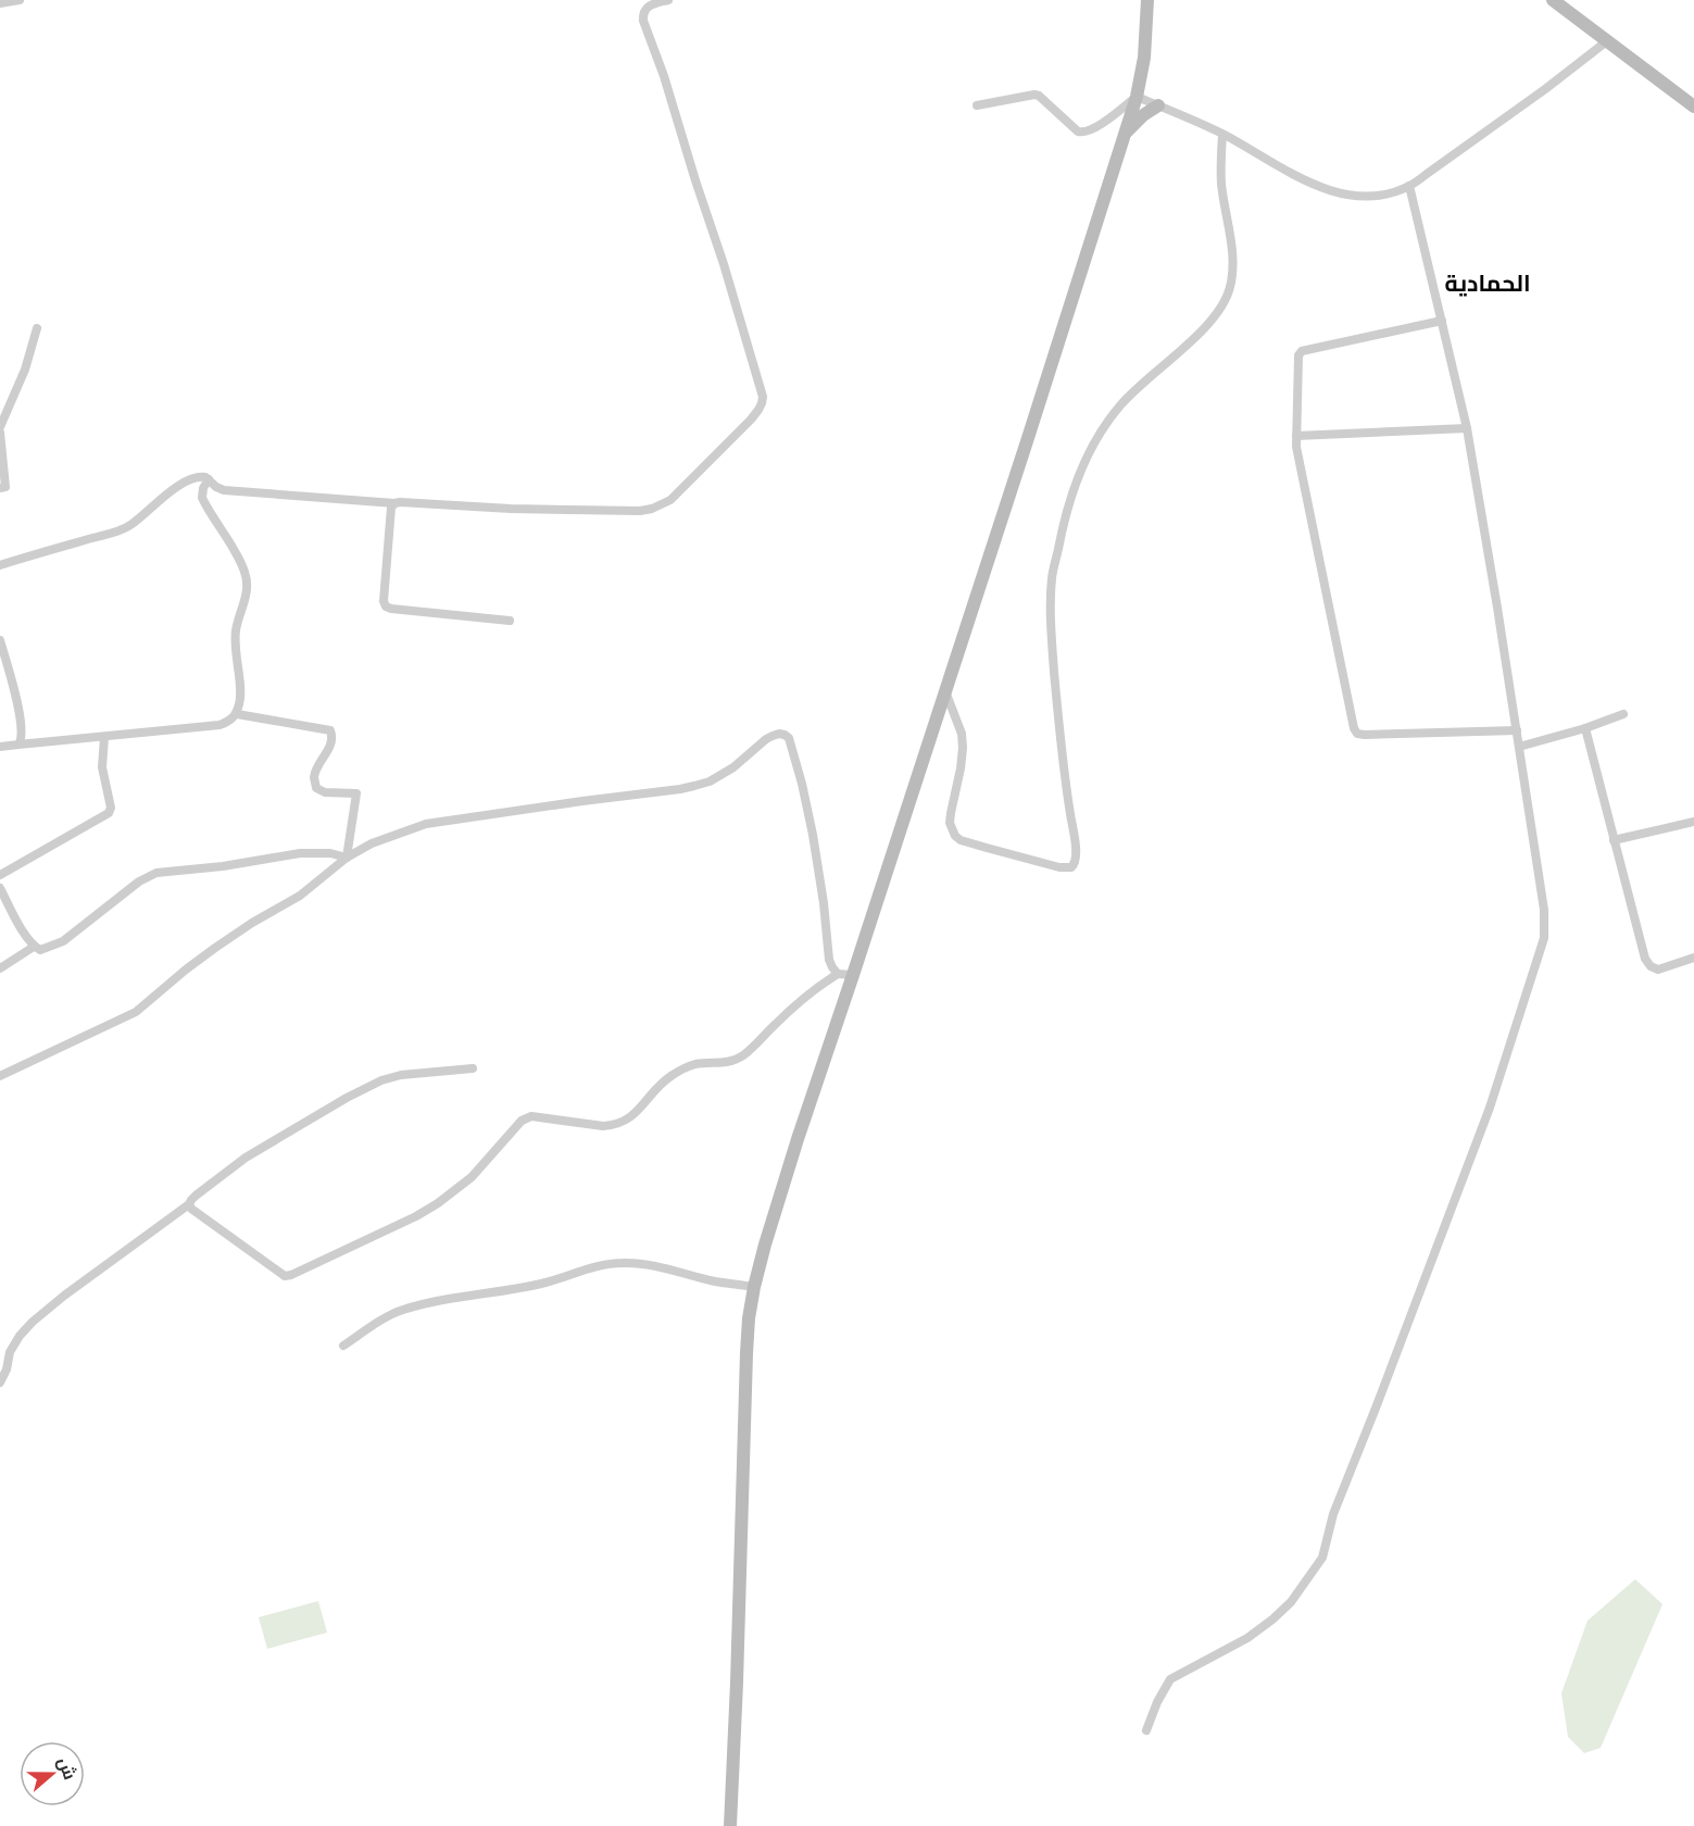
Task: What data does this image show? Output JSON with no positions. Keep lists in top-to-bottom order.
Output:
{
  "districts": ["الحمادية"],
  "north": "right"
}
